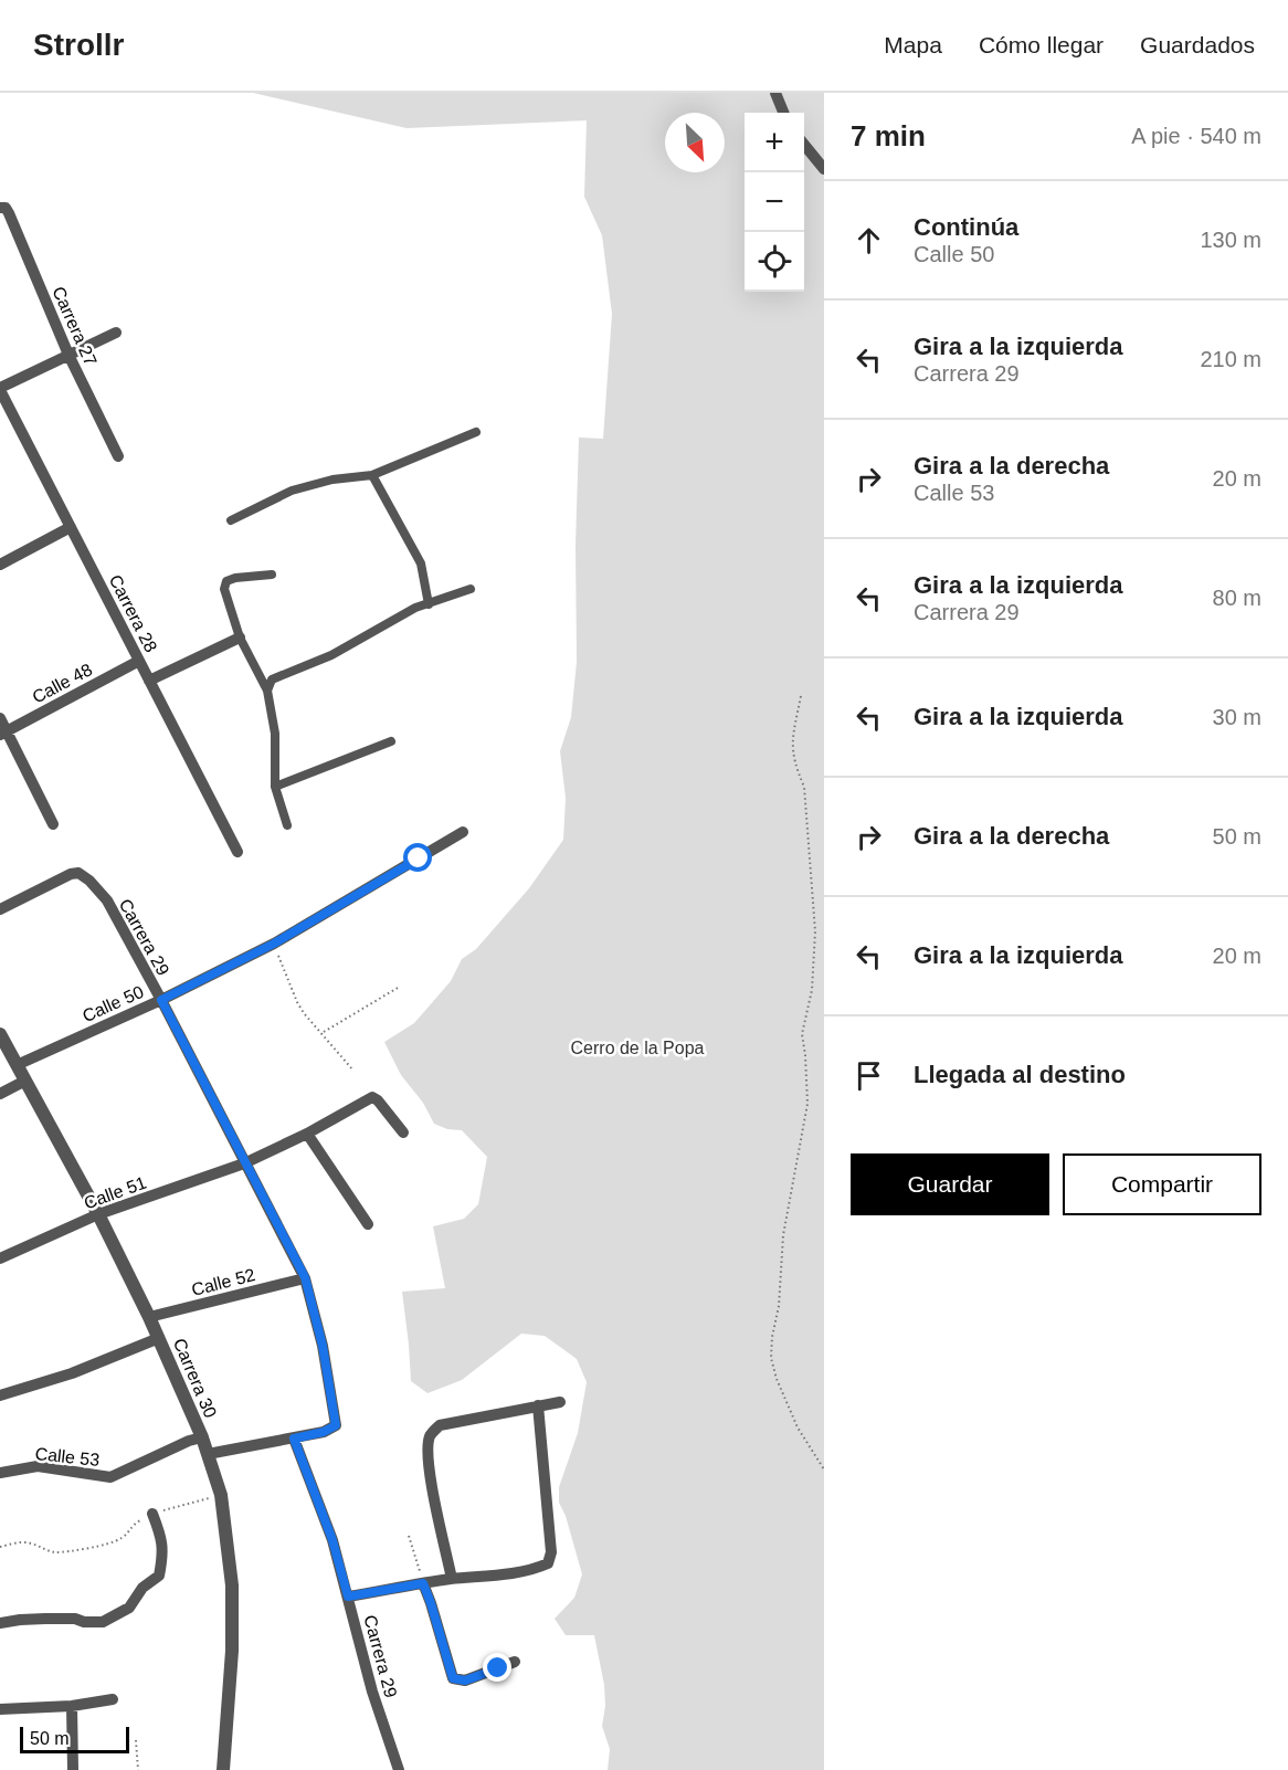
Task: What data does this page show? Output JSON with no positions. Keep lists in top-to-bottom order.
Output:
{
  "streets": {
    "street": [
      "Carrera 27",
      "Carrera 28",
      "Calle 48",
      "Carrera 29",
      "Calle 50",
      "Calle 51",
      "Calle 52",
      "Carrera 30",
      "Calle 53"
    ]
  },
  "crossings": [
    ["Carrera 28", "Calle 48"],
    ["Carrera 29", "Calle 50"],
    ["Carrera 29", "Calle 51"],
    ["Carrera 29", "Calle 52"],
    ["Calle 50", "Carrera 30"],
    ["Calle 51", "Carrera 30"],
    ["Calle 52", "Carrera 30"],
    ["Carrera 30", "Calle 53"]
  ],
  "parks": ["Cerro de la Popa"],
  "scale_bar": "50 m",
  "north": "bottom right",
  "page": {
    "header": "Strollr",
    "nav": ["Mapa", "Cómo llegar", "Guardados"],
    "heading": ["7 min", "A pie · 540 m"],
    "map_buttons": ["+", "−"],
    "list": [
      ["Continúa", "Calle 50", "130 m"],
      ["Gira a la izquierda", "Carrera 29", "210 m"],
      ["Gira a la derecha", "Calle 53", "20 m"],
      ["Gira a la izquierda", "Carrera 29", "80 m"],
      ["Gira a la izquierda", "30 m"],
      ["Gira a la derecha", "50 m"],
      ["Gira a la izquierda", "20 m"],
      "Llegada al destino"
    ],
    "buttons": ["Guardar", "Compartir"],
    "scale": "50 m"
  }
}
